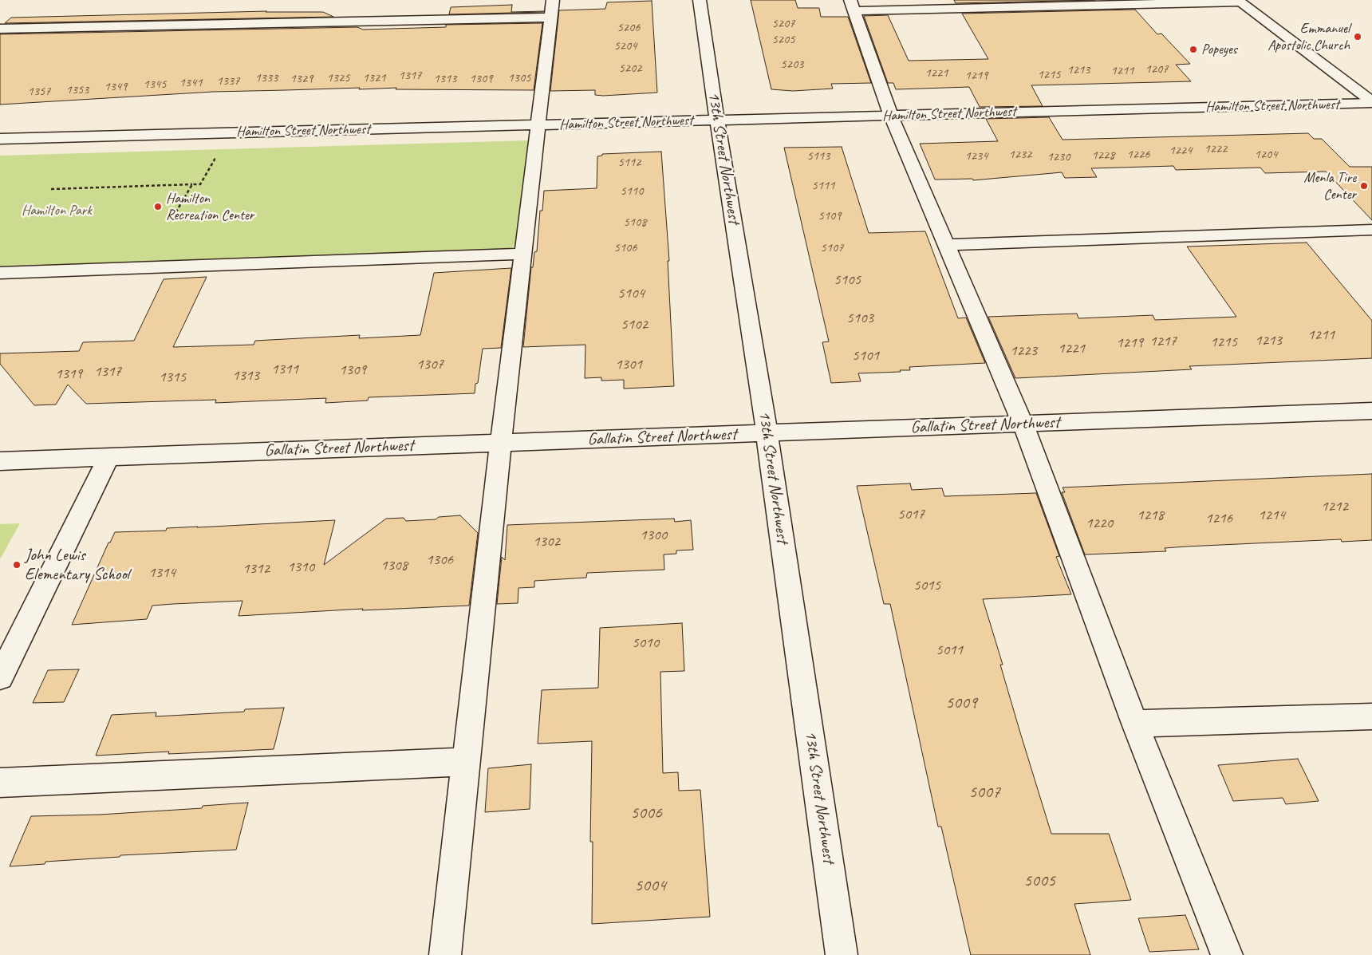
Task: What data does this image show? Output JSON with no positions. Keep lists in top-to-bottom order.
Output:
{
  "streets": {
    "main road": ["Hamilton Street Northwest", "13th Street Northwest", "Gallatin Street Northwest"]
  },
  "crossings": [
    ["Hamilton Street Northwest", "13th Street Northwest"],
    ["13th Street Northwest", "Gallatin Street Northwest"]
  ],
  "parks": ["Hamilton Park"],
  "places": [
    "Emmanuel Apostolic Church",
    "Popeyes",
    "Menla Tire Center",
    "Hamilton Recreation Center",
    "John Lewis Elementary School"
  ],
  "house_numbers": [
    "5207",
    "5206",
    "5205",
    "5204",
    "5203",
    "5202",
    "1207",
    "1213",
    "1211",
    "1221",
    "1215",
    "1317",
    "1219",
    "1333",
    "1325",
    "1321",
    "1305",
    "1329",
    "1313",
    "1309",
    "1337",
    "1341",
    "1345",
    "1349",
    "1353",
    "1357",
    "1222",
    "1224",
    "1232",
    "1226",
    "1204",
    "1228",
    "5113",
    "1234",
    "1230",
    "5112",
    "5111",
    "5110",
    "5109",
    "5108",
    "5106",
    "5107",
    "5105",
    "5104",
    "5103",
    "5102",
    "1211",
    "1213",
    "1217",
    "1215",
    "1219",
    "1221",
    "1223",
    "5101",
    "1307",
    "1301",
    "1311",
    "1309",
    "1317",
    "1319",
    "1313",
    "1315",
    "1212",
    "5017",
    "1218",
    "1214",
    "1216",
    "1220",
    "1300",
    "1302",
    "1306",
    "1308",
    "1310",
    "1312",
    "1314",
    "5015",
    "5010",
    "5011",
    "5009",
    "5007",
    "5006",
    "5005",
    "5004"
  ]
}
